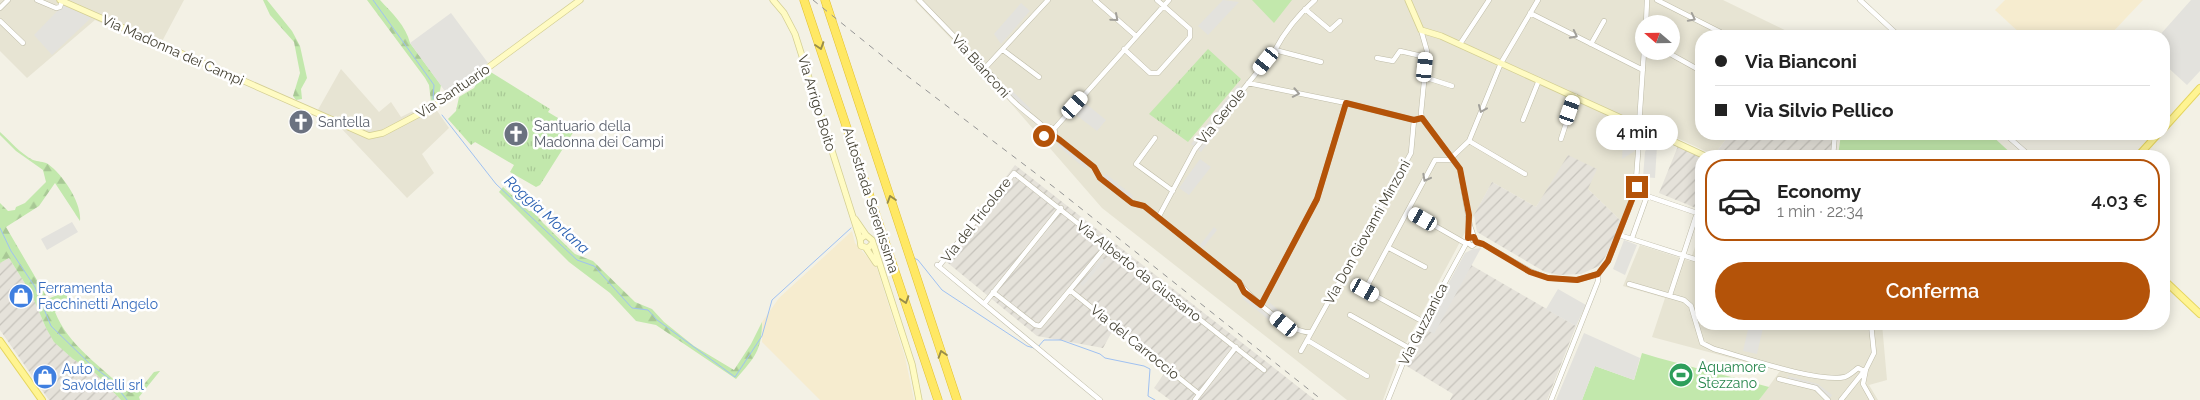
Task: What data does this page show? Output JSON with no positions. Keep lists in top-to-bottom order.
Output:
{
  "streets": {
    "highway": ["Autostrada Serenissima"],
    "street": [
      "Via Madonna dei Campi",
      "Via Bianconi",
      "Via Santuario",
      "Via Arrigo Boito",
      "Via Gerole",
      "Via del Tricolore",
      "Via Don Giovanni Minzoni",
      "Via Alberto da Giussano",
      "Via Guzzanica",
      "Via del Carroccio"
    ]
  },
  "crossings": [
    ["Via Madonna dei Campi", "Via Santuario"],
    ["Via Bianconi", "Via Gerole"],
    ["Via Bianconi", "Via Don Giovanni Minzoni"],
    ["Via del Tricolore", "Via Alberto da Giussano"]
  ],
  "water": ["Roggia Morlana"],
  "places": {
    "church": ["Santella", "Santuario della Madonna dei Campi"],
    "shop": ["Ferramenta Facchinetti Angelo", "Auto Savoldelli srl"],
    "sports": ["Aquamore Stezzano"]
  },
  "north": "left",
  "page": {
    "banner": ["Via Bianconi", "Via Silvio Pellico"],
    "bubble": "4 min",
    "list": [
      {
        "name": "Economy",
        "note": "1 min · 22:34",
        "value": "4.03 €"
      }
    ],
    "buttons": "Conferma"
  }
}
